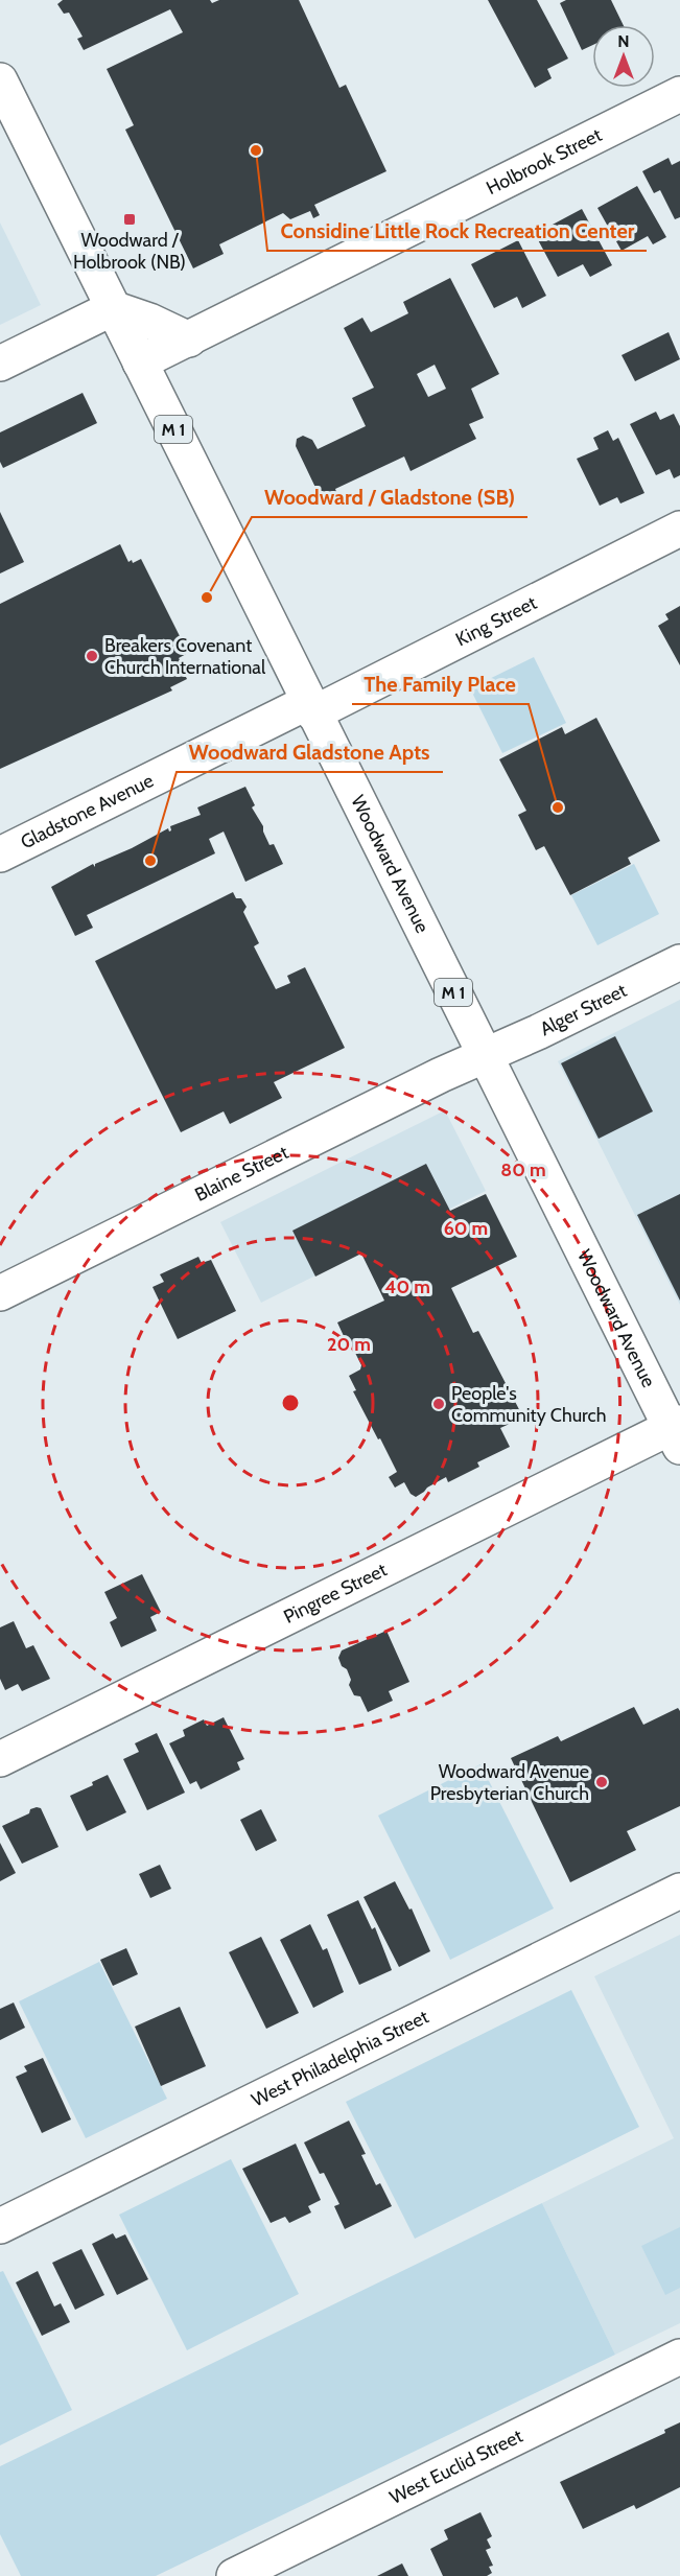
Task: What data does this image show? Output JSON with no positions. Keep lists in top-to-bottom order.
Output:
{
  "streets": {
    "street": [
      "Holbrook Street",
      "M 1",
      "King Street",
      "Gladstone Avenue",
      "Woodward Avenue",
      "Alger Street",
      "Blaine Street",
      "Pingree Street",
      "West Philadelphia Street",
      "West Euclid Street"
    ]
  },
  "crossings": [
    ["Holbrook Street", "Woodward Avenue"],
    ["King Street", "Gladstone Avenue"],
    ["King Street", "Woodward Avenue"],
    ["Gladstone Avenue", "Woodward Avenue"],
    ["Woodward Avenue", "Alger Street"],
    ["Woodward Avenue", "Blaine Street"],
    ["Woodward Avenue", "Pingree Street"],
    ["Alger Street", "Blaine Street"]
  ],
  "places": {
    "other": [
      "Considine Little Rock Recreation Center",
      "Woodward / Gladstone (SB)",
      "Breakers Covenant Church International",
      "The Family Place",
      "Woodward Gladstone Apts",
      "People's Community Church",
      "Woodward Avenue Presbyterian Church"
    ],
    "transit": ["Woodward / Holbrook (NB)"]
  },
  "north": "top",
  "rings": [
    "80 m",
    "60 m",
    "40 m",
    "20 m"
  ]
}
